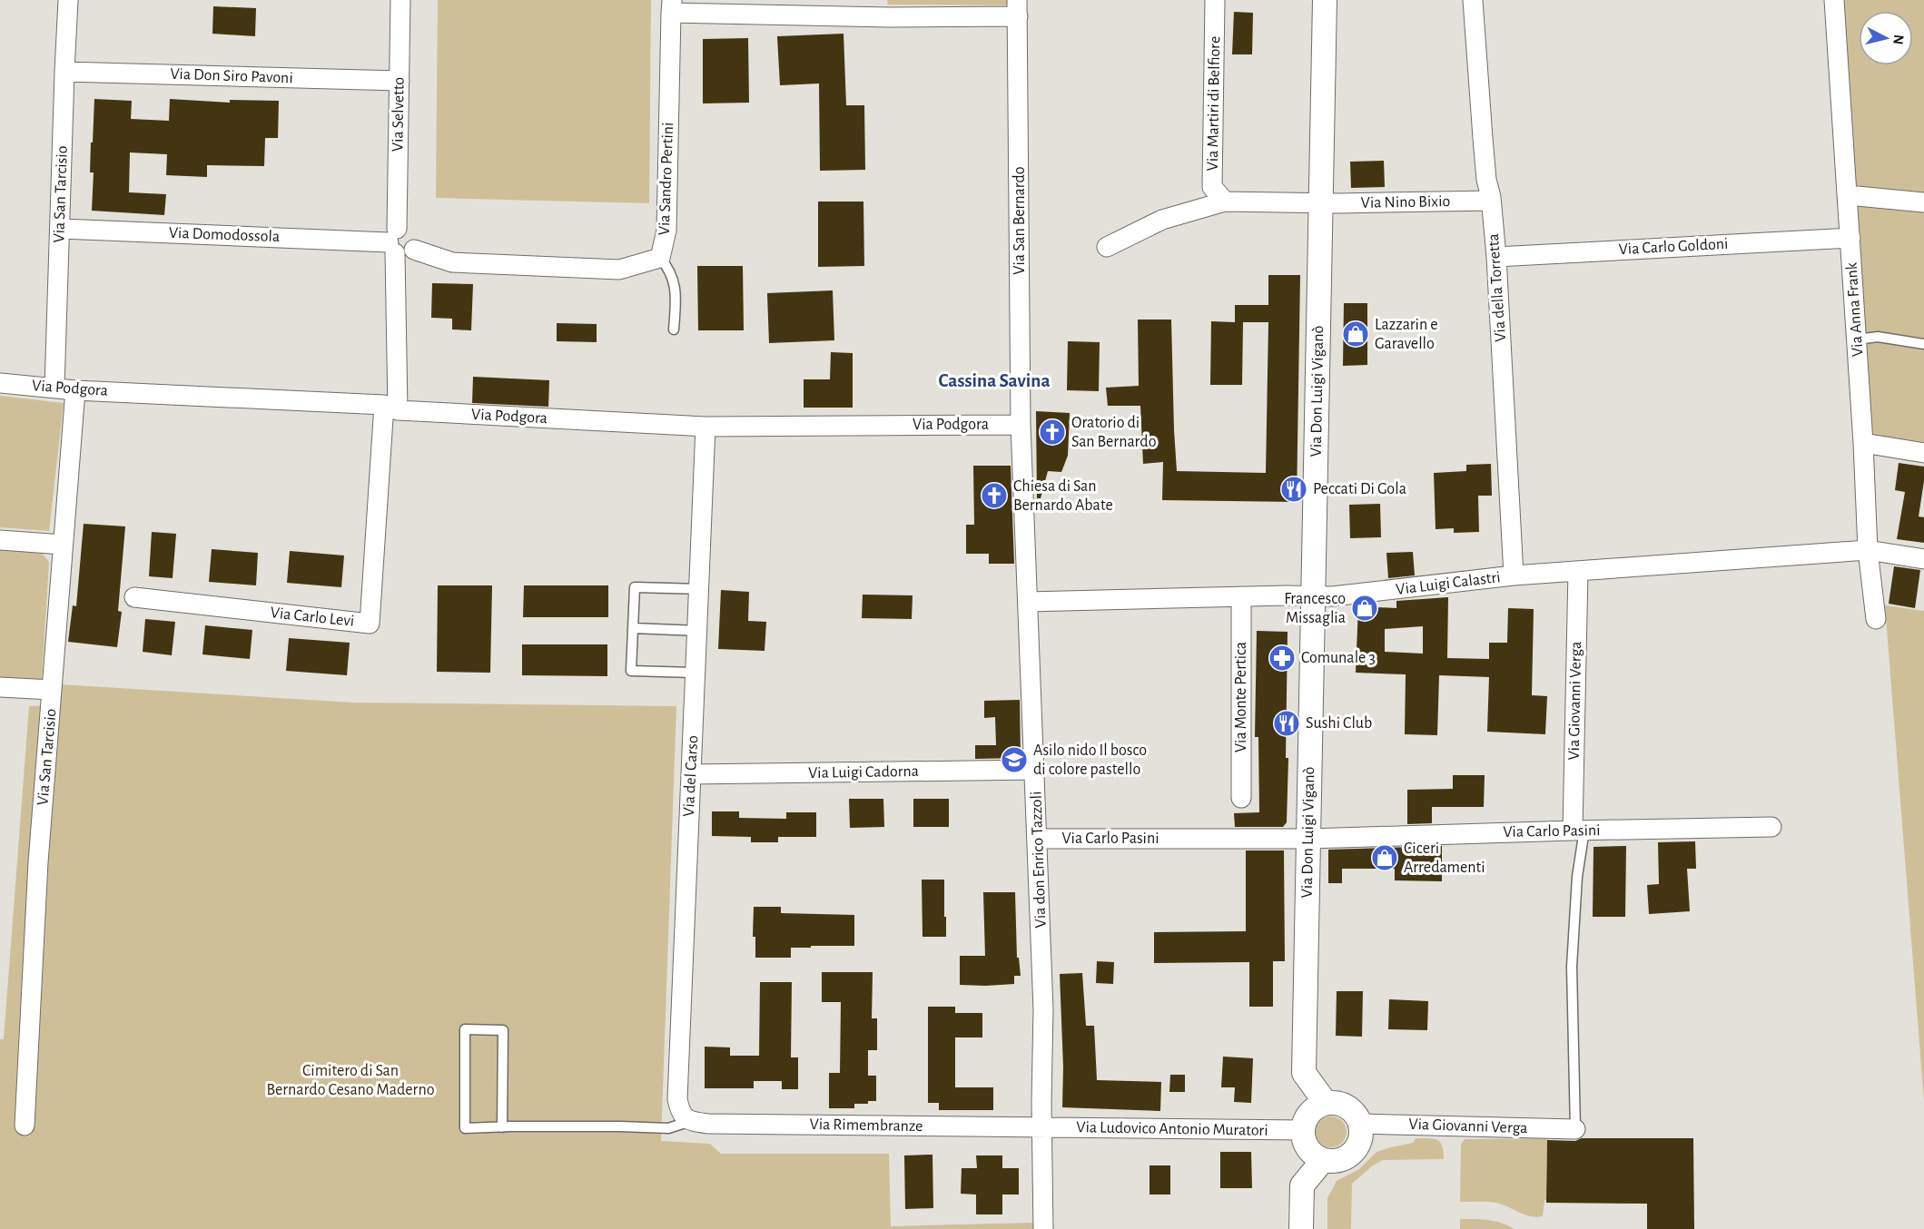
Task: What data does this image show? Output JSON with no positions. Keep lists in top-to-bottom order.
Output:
{
  "streets": {
    "street": [
      "Via Don Siro Pavoni",
      "Via Martiri di Belfiore",
      "Via Selvetto",
      "Via Sandro Pertini",
      "Via San Tarcisio",
      "Via Nino Bixio",
      "Via San Bernardo",
      "Via Domodossola",
      "Via Carlo Goldoni",
      "Via della Torretta",
      "Via Anna Frank",
      "Via Podgora",
      "Via Don Luigi Viganò",
      "Via Luigi Calastri",
      "Via Carlo Levi",
      "Via Monte Pertica",
      "Via Giovanni Verga",
      "Via Luigi Cadorna",
      "Via del Carso",
      "Via Carlo Pasini",
      "Via don Enrico Tazzoli",
      "Via Rimembranze",
      "Via Ludovico Antonio Muratori"
    ]
  },
  "crossings": [
    ["Via Don Siro Pavoni", "Via Selvetto"],
    ["Via Don Siro Pavoni", "Via San Tarcisio"],
    ["Via Martiri di Belfiore", "Via Nino Bixio"],
    ["Via Selvetto", "Via Sandro Pertini"],
    ["Via Selvetto", "Via Domodossola"],
    ["Via Selvetto", "Via Podgora"],
    ["Via Selvetto", "Via Carlo Levi"],
    ["Via Sandro Pertini", "Via San Bernardo"],
    ["Via Sandro Pertini", "Via Domodossola"],
    ["Via San Tarcisio", "Via Domodossola"],
    ["Via San Tarcisio", "Via Podgora"],
    ["Via Nino Bixio", "Via della Torretta"],
    ["Via Nino Bixio", "Via Don Luigi Viganò"],
    ["Via San Bernardo", "Via Podgora"],
    ["Via San Bernardo", "Via don Enrico Tazzoli"],
    ["Via Carlo Goldoni", "Via della Torretta"],
    ["Via Carlo Goldoni", "Via Anna Frank"],
    ["Via della Torretta", "Via Luigi Calastri"],
    ["Via Anna Frank", "Via Luigi Calastri"],
    ["Via Podgora", "Via Carlo Levi"],
    ["Via Podgora", "Via del Carso"],
    ["Via Podgora", "Via don Enrico Tazzoli"],
    ["Via Don Luigi Viganò", "Via Luigi Calastri"],
    ["Via Don Luigi Viganò", "Via Giovanni Verga"],
    ["Via Don Luigi Viganò", "Via Carlo Pasini"],
    ["Via Don Luigi Viganò", "Via Ludovico Antonio Muratori"],
    ["Via Luigi Calastri", "Via Monte Pertica"],
    ["Via Luigi Calastri", "Via Giovanni Verga"],
    ["Via Luigi Calastri", "Via don Enrico Tazzoli"],
    ["Via Giovanni Verga", "Via Carlo Pasini"],
    ["Via Giovanni Verga", "Via Ludovico Antonio Muratori"],
    ["Via Luigi Cadorna", "Via del Carso"],
    ["Via Luigi Cadorna", "Via don Enrico Tazzoli"],
    ["Via del Carso", "Via Rimembranze"],
    ["Via Carlo Pasini", "Via don Enrico Tazzoli"],
    ["Via don Enrico Tazzoli", "Via Rimembranze"],
    ["Via don Enrico Tazzoli", "Via Ludovico Antonio Muratori"],
    ["Via Rimembranze", "Via Ludovico Antonio Muratori"]
  ],
  "districts": ["Cassina Savina"],
  "parks": ["Cimitero di San Bernardo Cesano Maderno"],
  "places": {
    "shop": ["Lazzarin e Garavello", "Francesco Missaglia", "Ciceri Arredamenti"],
    "church": ["Oratorio di San Bernardo", "Chiesa di San Bernardo Abate"],
    "restaurant": ["Peccati Di Gola", "Sushi Club"],
    "pharmacy": ["Comunale 3"],
    "school or university": ["Asilo nido Il bosco di colore pastello"]
  },
  "north": "right"
}
